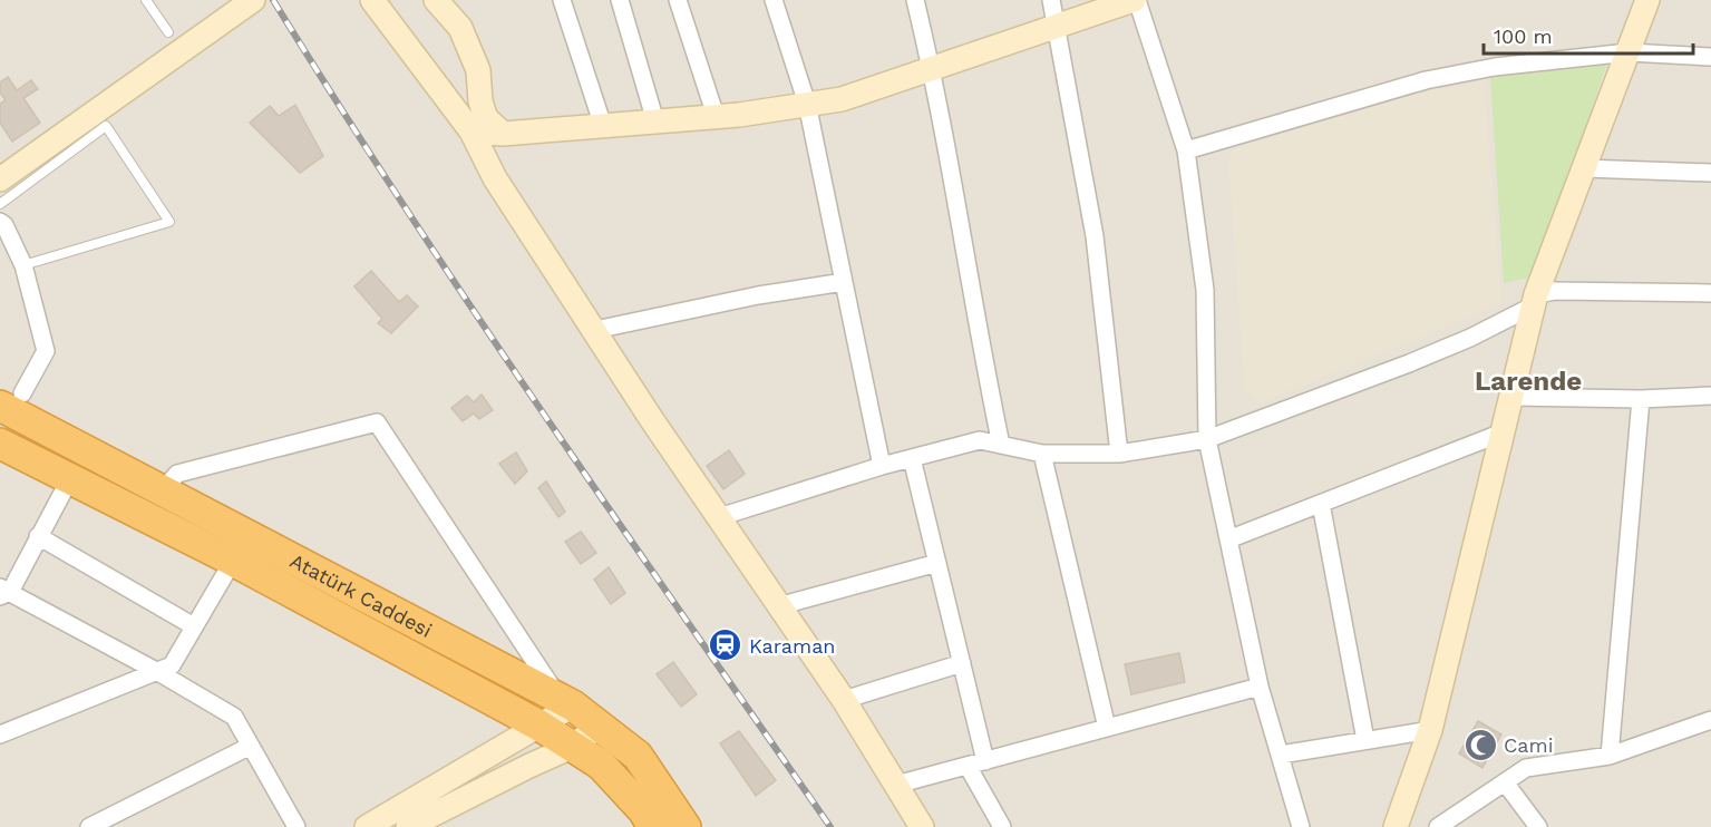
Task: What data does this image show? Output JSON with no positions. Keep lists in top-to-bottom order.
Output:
{
  "streets": {
    "highway": ["Atatürk Caddesi"]
  },
  "districts": ["Larende"],
  "places": {
    "station": ["Karaman"],
    "mosque": ["Cami"]
  },
  "scale_bar": "100 m"
}
